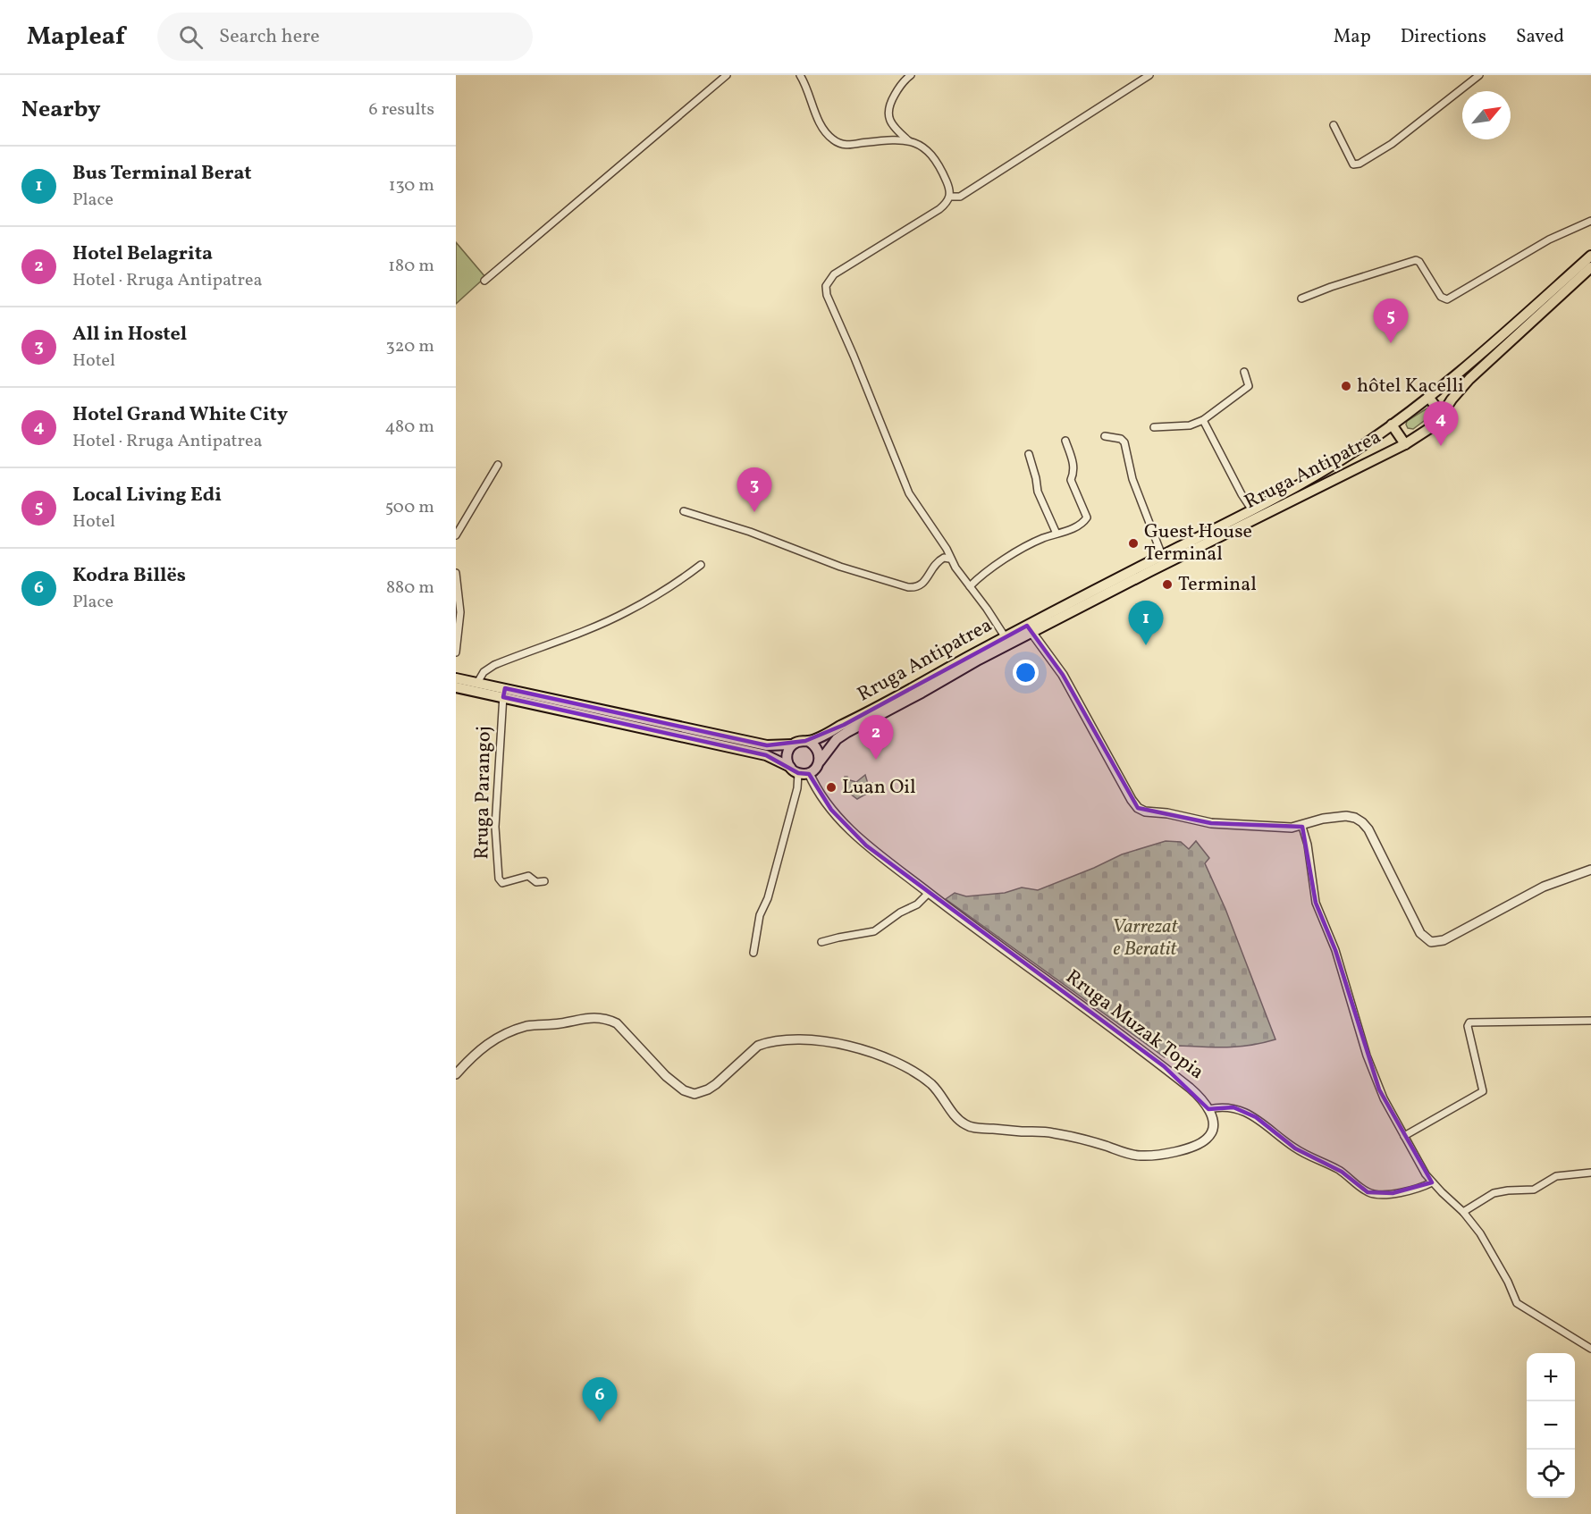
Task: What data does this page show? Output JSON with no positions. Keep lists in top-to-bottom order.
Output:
{
  "streets": {
    "main road": ["Rruga Antipatrea"],
    "street": ["Rruga Parangoj", "Rruga Muzak Topia"]
  },
  "crossings": [
    ["Rruga Antipatrea", "Rruga Parangoj"],
    ["Rruga Antipatrea", "Rruga Muzak Topia"]
  ],
  "parks": ["Varrezat e Beratit"],
  "places": [
    "hôtel Kacelli",
    "Guest House Terminal",
    "Terminal",
    "Luan Oil"
  ],
  "north": "top right",
  "page": {
    "header": "Mapleaf",
    "search": "Search here",
    "nav": ["Map", "Directions", "Saved"],
    "heading": ["Nearby", "6 results"],
    "list": [
      {
        "mark": "1",
        "name": "Bus Terminal Berat",
        "note": "Place",
        "value": "130 m"
      },
      {
        "mark": "2",
        "name": "Hotel Belagrita",
        "note": "Hotel · Rruga Antipatrea",
        "value": "180 m"
      },
      {
        "mark": "3",
        "name": "All in Hostel",
        "note": "Hotel",
        "value": "320 m"
      },
      {
        "mark": "4",
        "name": "Hotel Grand White City",
        "note": "Hotel · Rruga Antipatrea",
        "value": "480 m"
      },
      {
        "mark": "5",
        "name": "Local Living Edi",
        "note": "Hotel",
        "value": "500 m"
      },
      {
        "mark": "6",
        "name": "Kodra Billës",
        "note": "Place",
        "value": "880 m"
      }
    ],
    "pins": [
      "5",
      "4",
      "3",
      "1",
      "2",
      "6"
    ],
    "map_buttons": ["+", "−"]
  }
}
